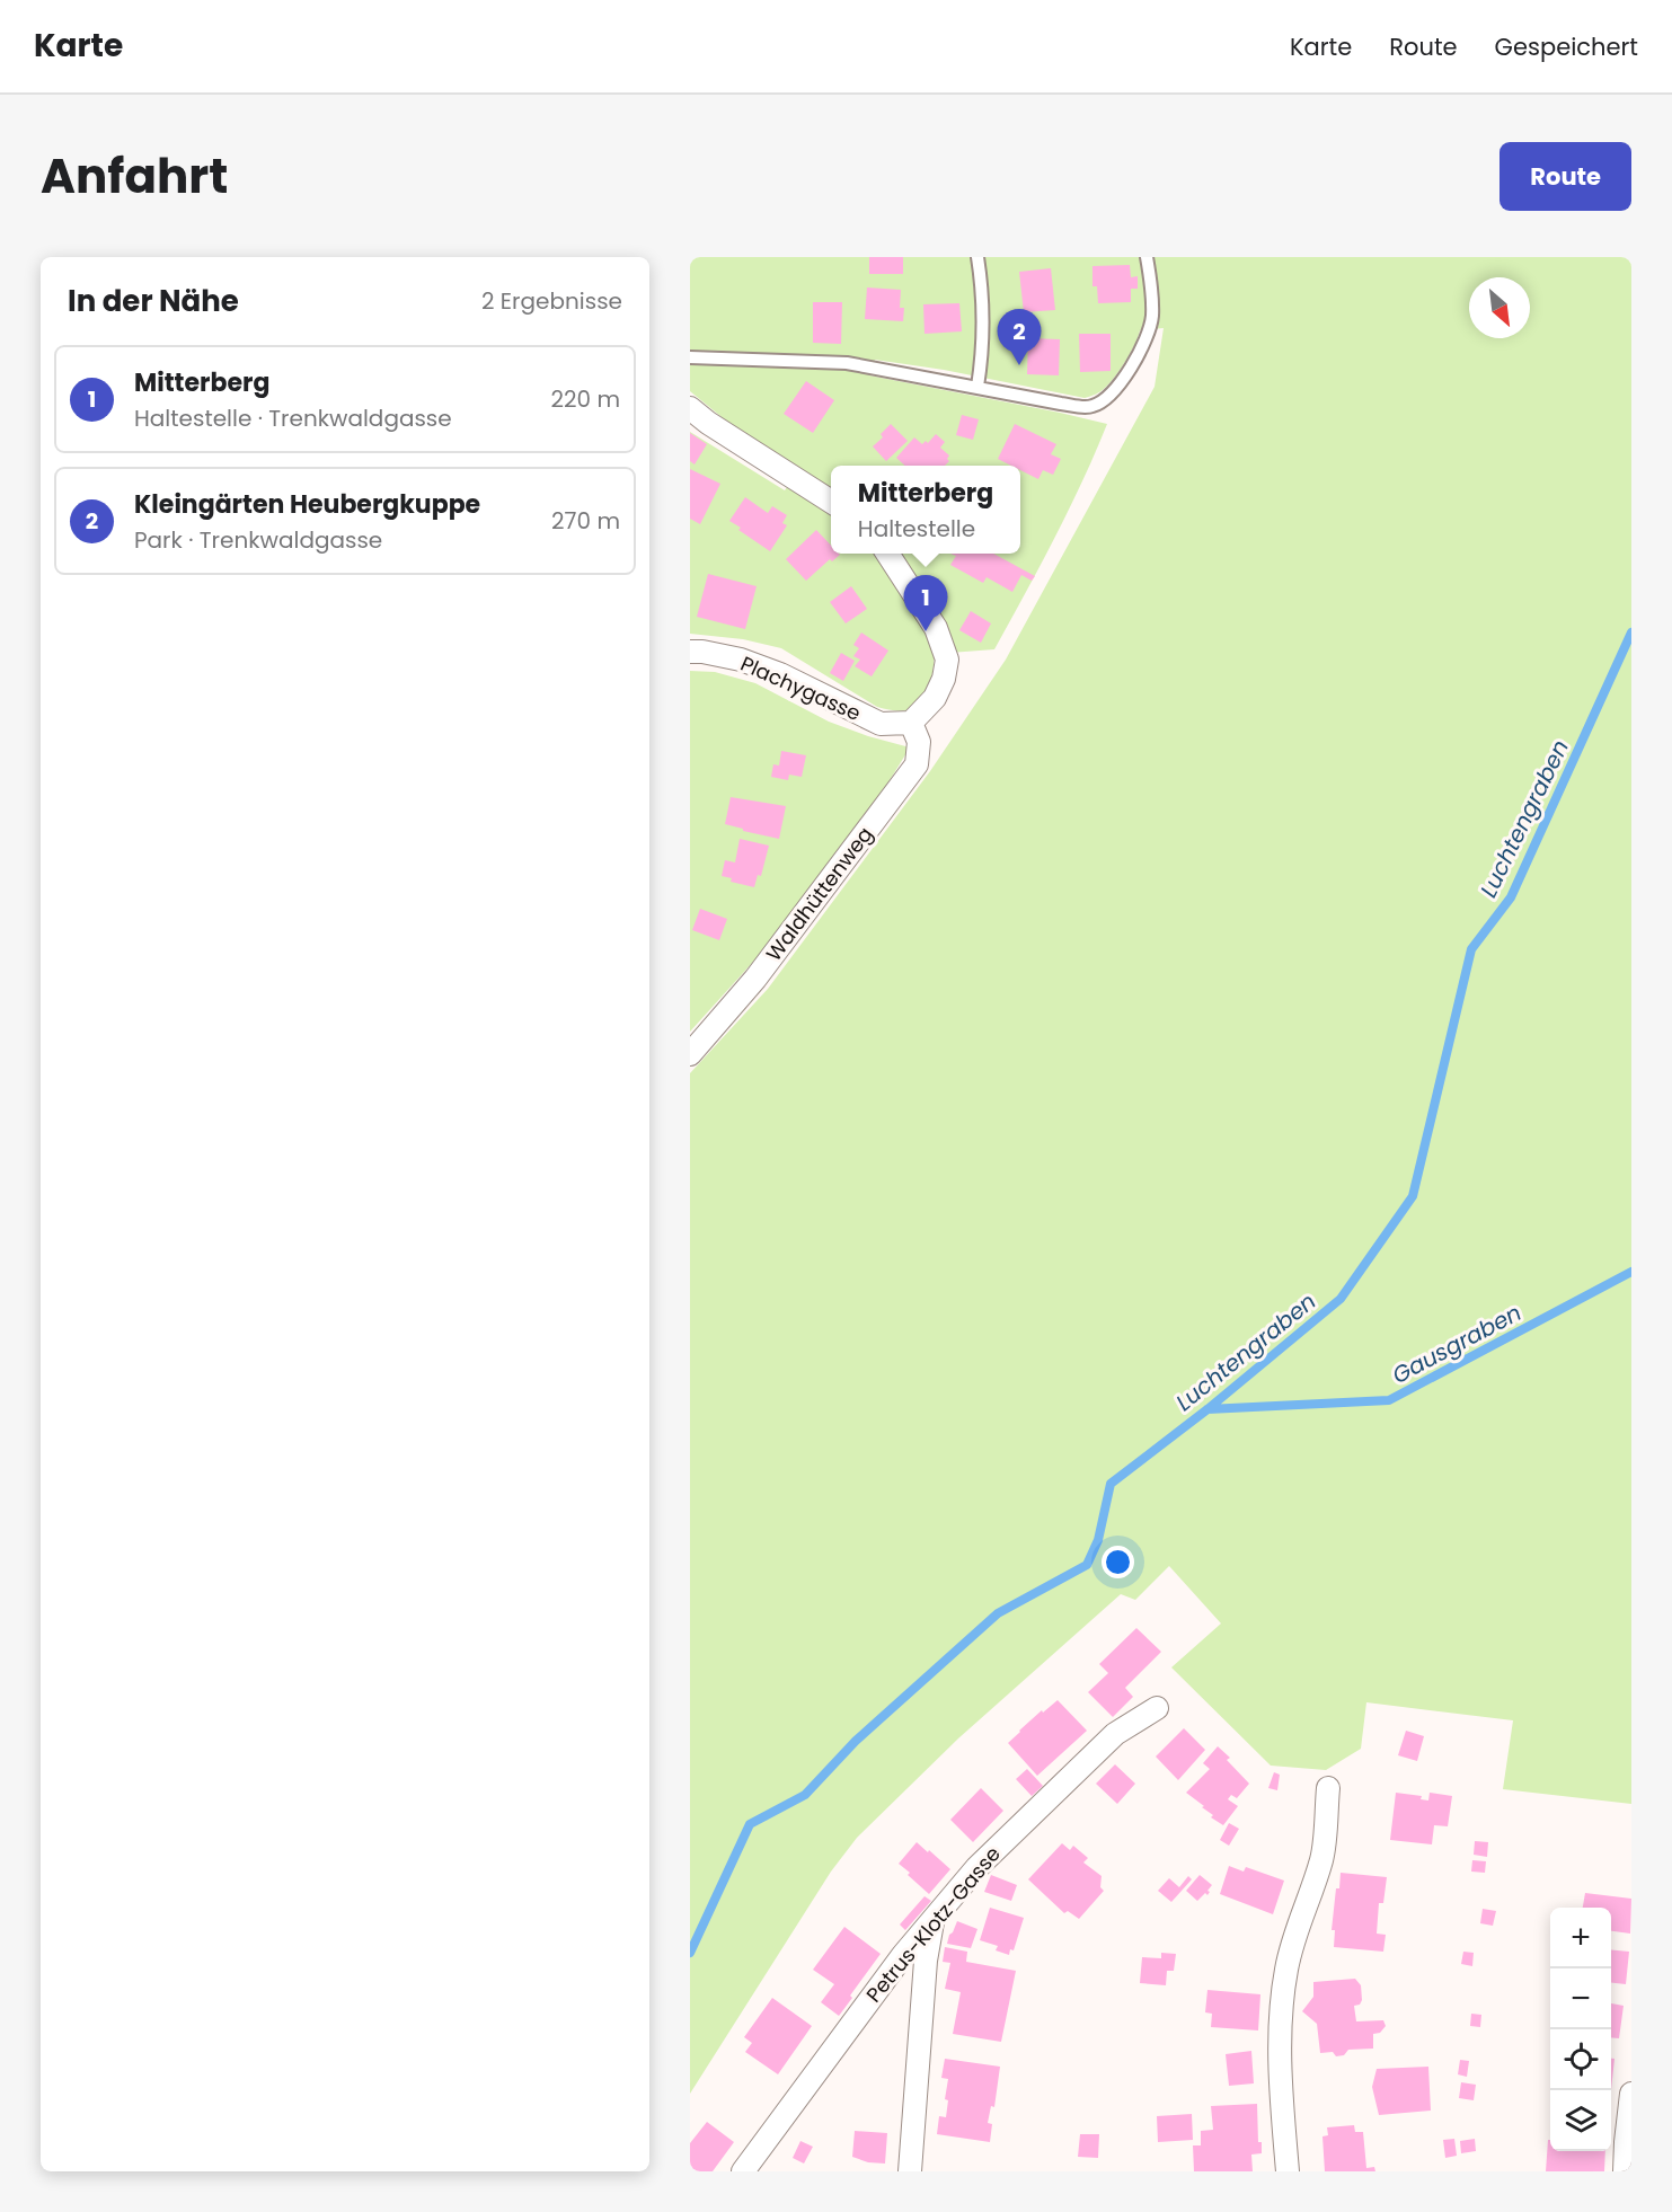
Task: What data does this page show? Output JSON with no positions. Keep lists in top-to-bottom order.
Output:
{
  "streets": {
    "street": ["Plachygasse", "Waldhüttenweg", "Petrus-Klotz-Gasse"]
  },
  "crossings": [
    ["Plachygasse", "Waldhüttenweg"]
  ],
  "water": ["Luchtengraben", "Gausgraben"],
  "north": "bottom right",
  "page": {
    "header": "Karte",
    "nav": ["Karte", "Route", "Gespeichert"],
    "title": "Anfahrt",
    "buttons": "Route",
    "heading": ["In der Nähe", "2 Ergebnisse"],
    "pins": ["2", "1"],
    "list": [
      {
        "mark": "1",
        "name": "Mitterberg",
        "note": "Haltestelle · Trenkwaldgasse",
        "value": "220 m"
      },
      {
        "mark": "2",
        "name": "Kleingärten Heubergkuppe",
        "note": "Park · Trenkwaldgasse",
        "value": "270 m"
      }
    ],
    "popup": ["Mitterberg", "Haltestelle"],
    "map_buttons": ["+", "−"]
  }
}
